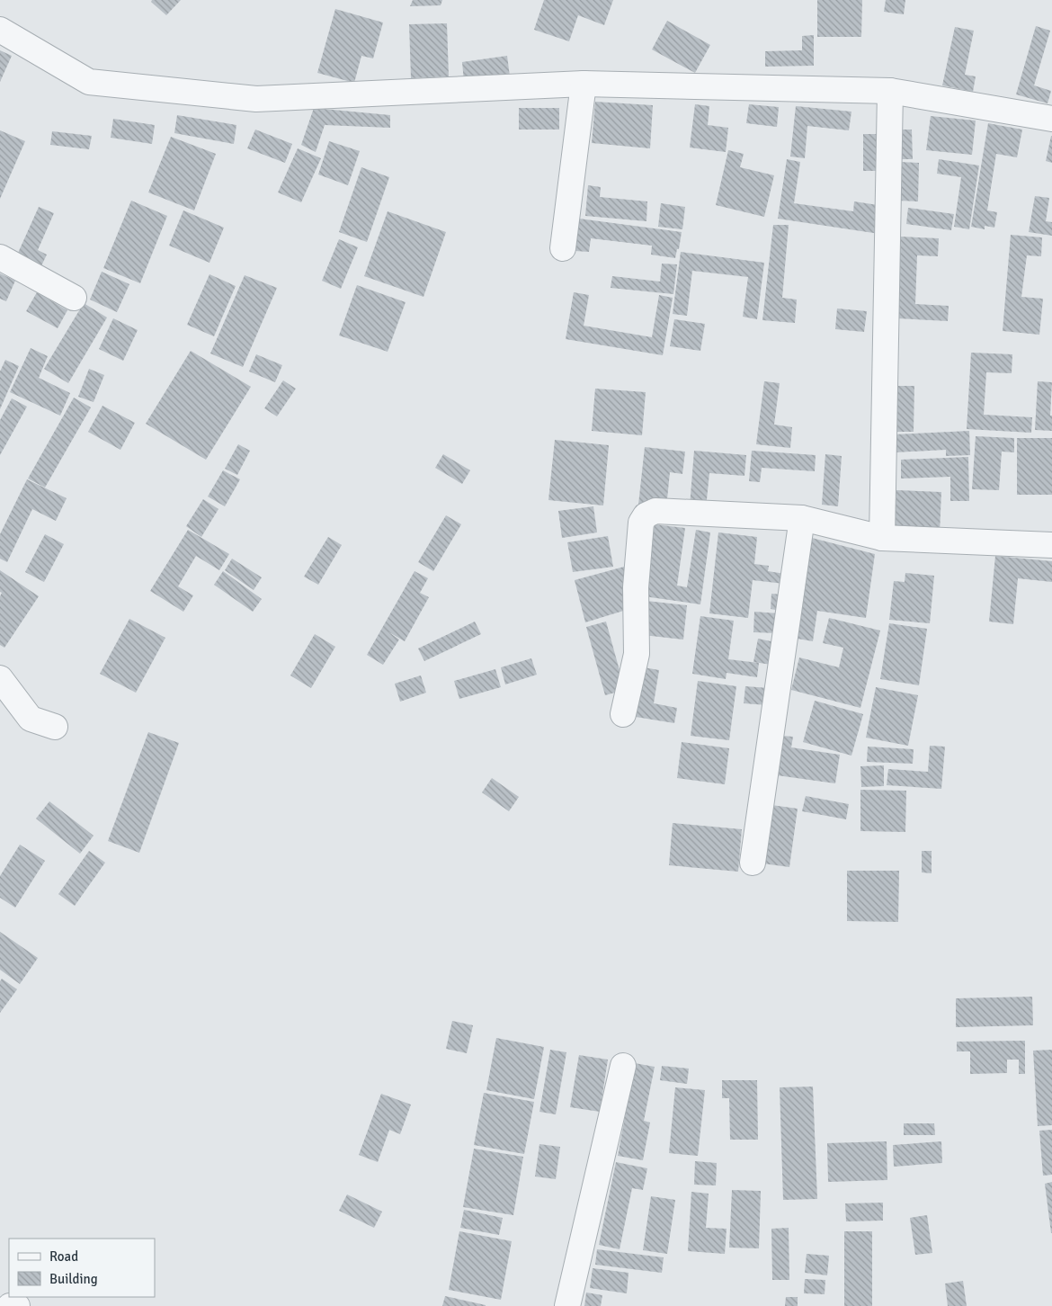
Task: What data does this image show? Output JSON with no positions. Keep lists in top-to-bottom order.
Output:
{
  "legend": ["Road", "Building"]
}
